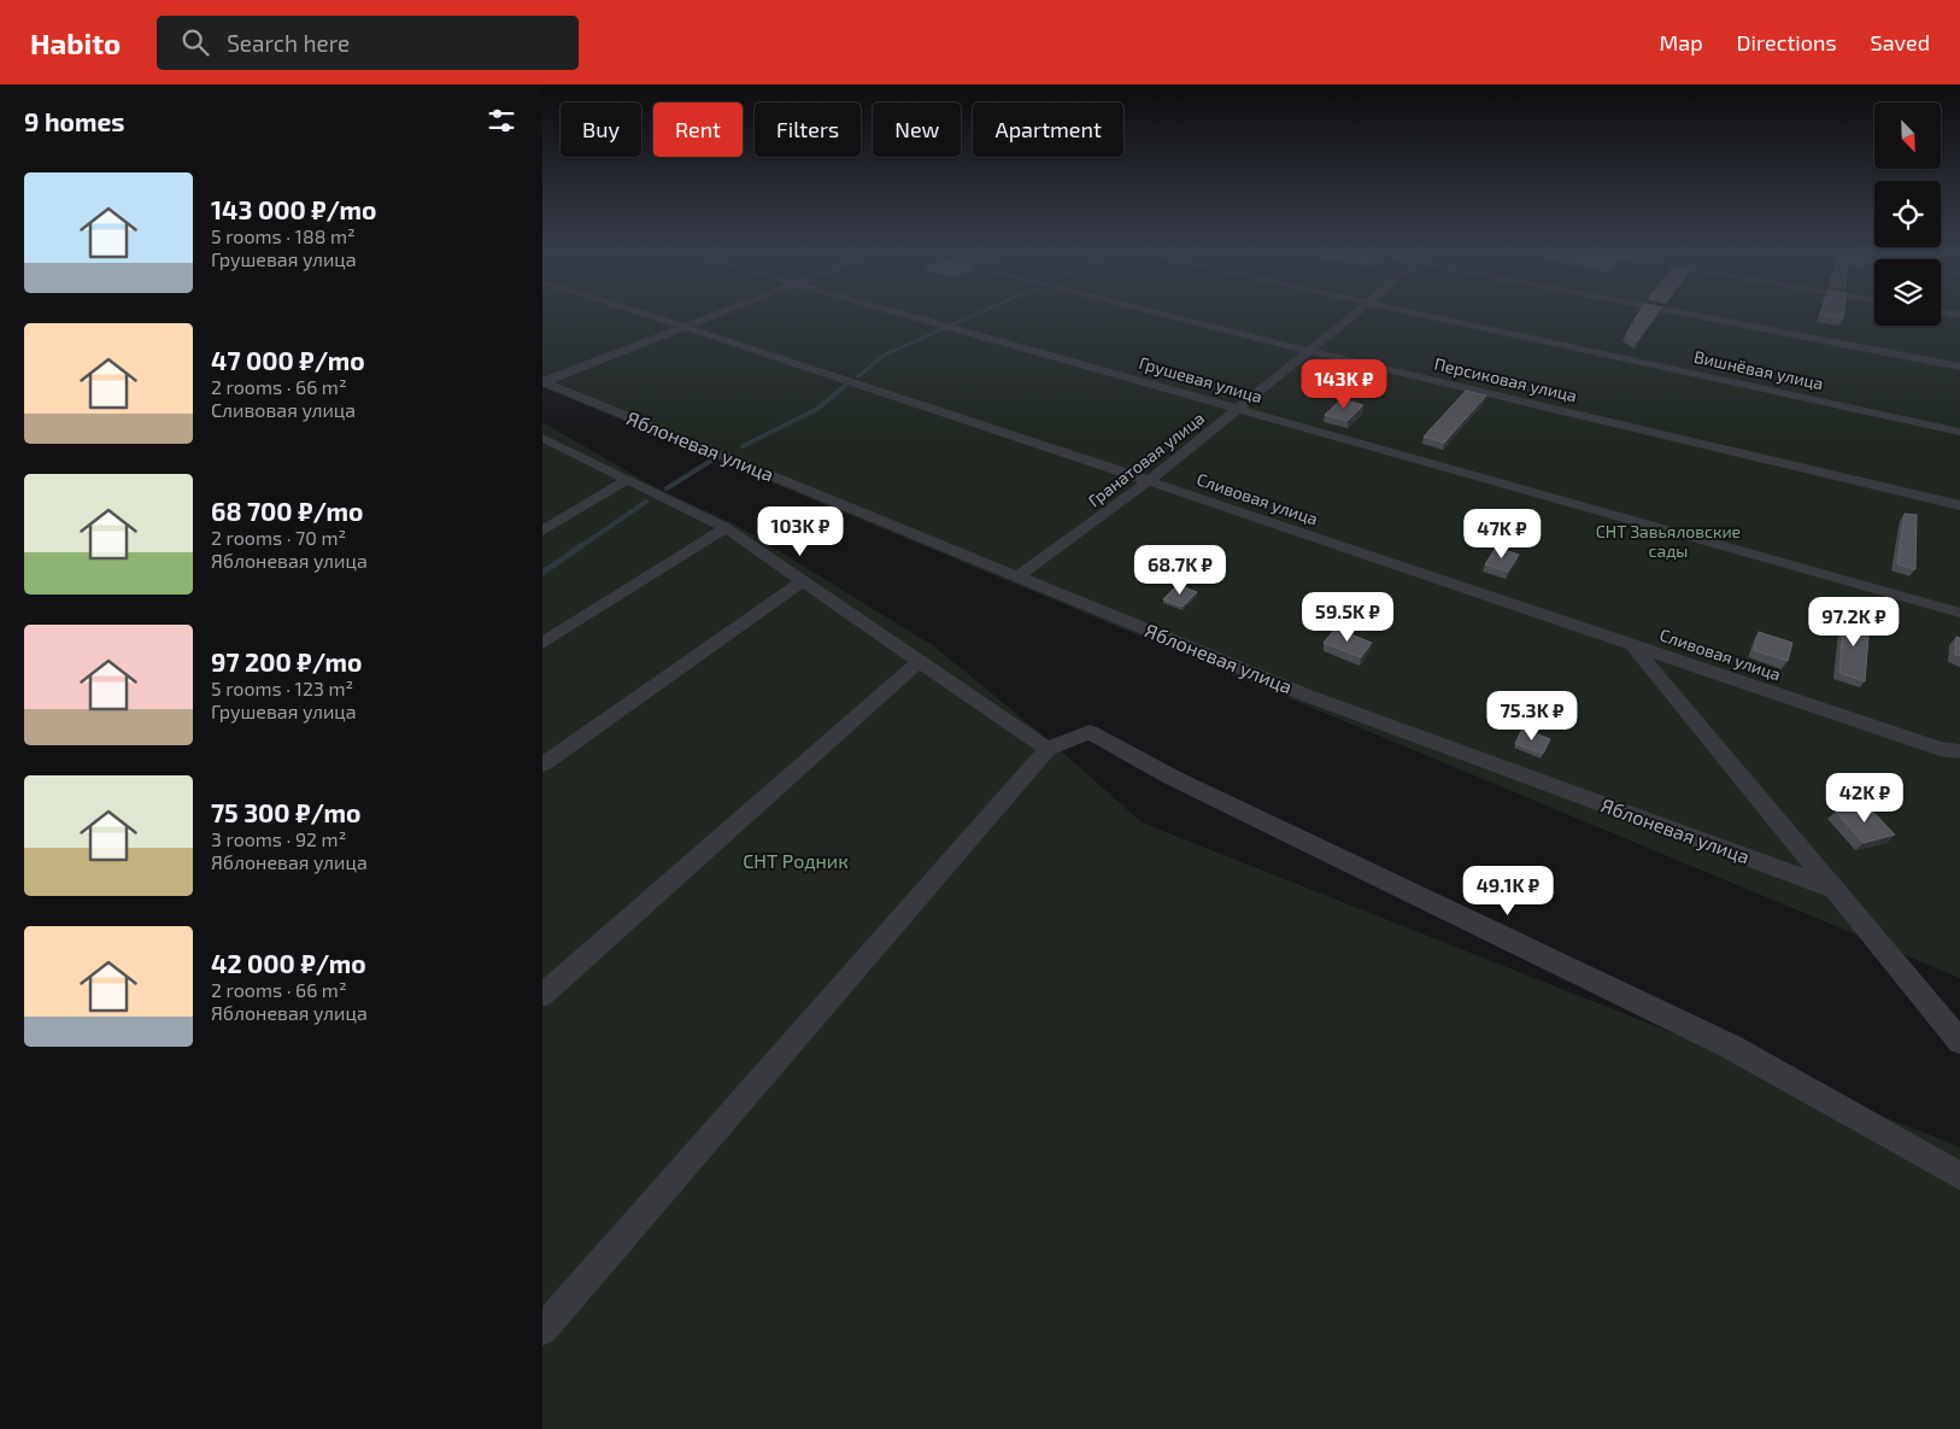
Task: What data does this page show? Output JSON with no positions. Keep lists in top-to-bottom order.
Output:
{
  "streets": {
    "street": [
      "Вишнёвая улица",
      "Грушевая улица",
      "Персиковая улица",
      "Яблоневая улица",
      "Гранатовая улица",
      "Сливовая улица"
    ]
  },
  "crossings": [
    ["Грушевая улица", "Гранатовая улица"],
    ["Персиковая улица", "Гранатовая улица"],
    ["Яблоневая улица", "Гранатовая улица"],
    ["Гранатовая улица", "Сливовая улица"]
  ],
  "parks": ["СНТ Завьяловские сады", "СНТ Родник"],
  "north": "bottom right",
  "page": {
    "header": "Habito",
    "search": "Search here",
    "nav": ["Map", "Directions", "Saved"],
    "heading": "9 homes",
    "chip": [
      "Buy",
      "Rent",
      "Filters",
      "New",
      "Apartment"
    ],
    "list": [
      {
        "name": "143 000 ₽/mo",
        "note": "5 rooms · 188 m² · Грушевая улица"
      },
      {
        "name": "47 000 ₽/mo",
        "note": "2 rooms · 66 m² · Сливовая улица"
      },
      {
        "name": "68 700 ₽/mo",
        "note": "2 rooms · 70 m² · Яблоневая улица"
      },
      {
        "name": "97 200 ₽/mo",
        "note": "5 rooms · 123 m² · Грушевая улица"
      },
      {
        "name": "75 300 ₽/mo",
        "note": "3 rooms · 92 m² · Яблоневая улица"
      },
      {
        "name": "42 000 ₽/mo",
        "note": "2 rooms · 66 m² · Яблоневая улица"
      }
    ],
    "price": [
      "143K ₽",
      "103K ₽",
      "47K ₽",
      "68.7K ₽",
      "59.5K ₽",
      "97.2K ₽",
      "75.3K ₽",
      "42K ₽",
      "49.1K ₽"
    ]
  }
}
